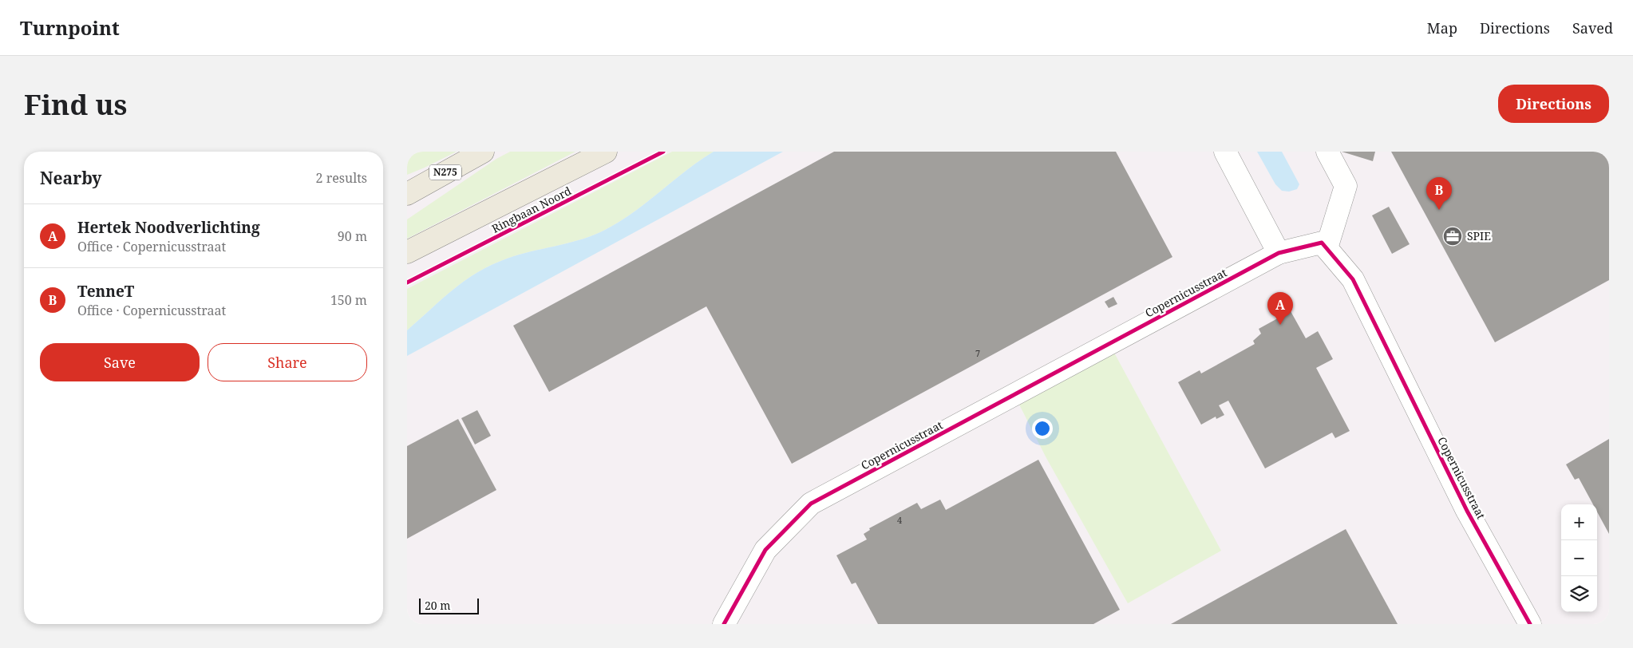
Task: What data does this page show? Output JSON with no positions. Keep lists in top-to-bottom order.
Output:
{
  "streets": {
    "main road": ["N275", "Ringbaan Noord"],
    "street": ["Copernicusstraat"]
  },
  "places": {
    "office": ["SPIE"]
  },
  "house_numbers": ["7", "4"],
  "scale_bar": "20 m",
  "page": {
    "header": "Turnpoint",
    "nav": ["Map", "Directions", "Saved"],
    "buttons": [
      "Directions",
      ["Save", "Share"]
    ],
    "title": "Find us",
    "heading": ["Nearby", "2 results"],
    "pins": ["B", "A"],
    "list": [
      {
        "mark": "A",
        "name": "Hertek Noodverlichting",
        "note": "Office · Copernicusstraat",
        "value": "90 m"
      },
      {
        "mark": "B",
        "name": "TenneT",
        "note": "Office · Copernicusstraat",
        "value": "150 m"
      }
    ],
    "map_buttons": ["+", "−"],
    "scale": "20 m"
  }
}
